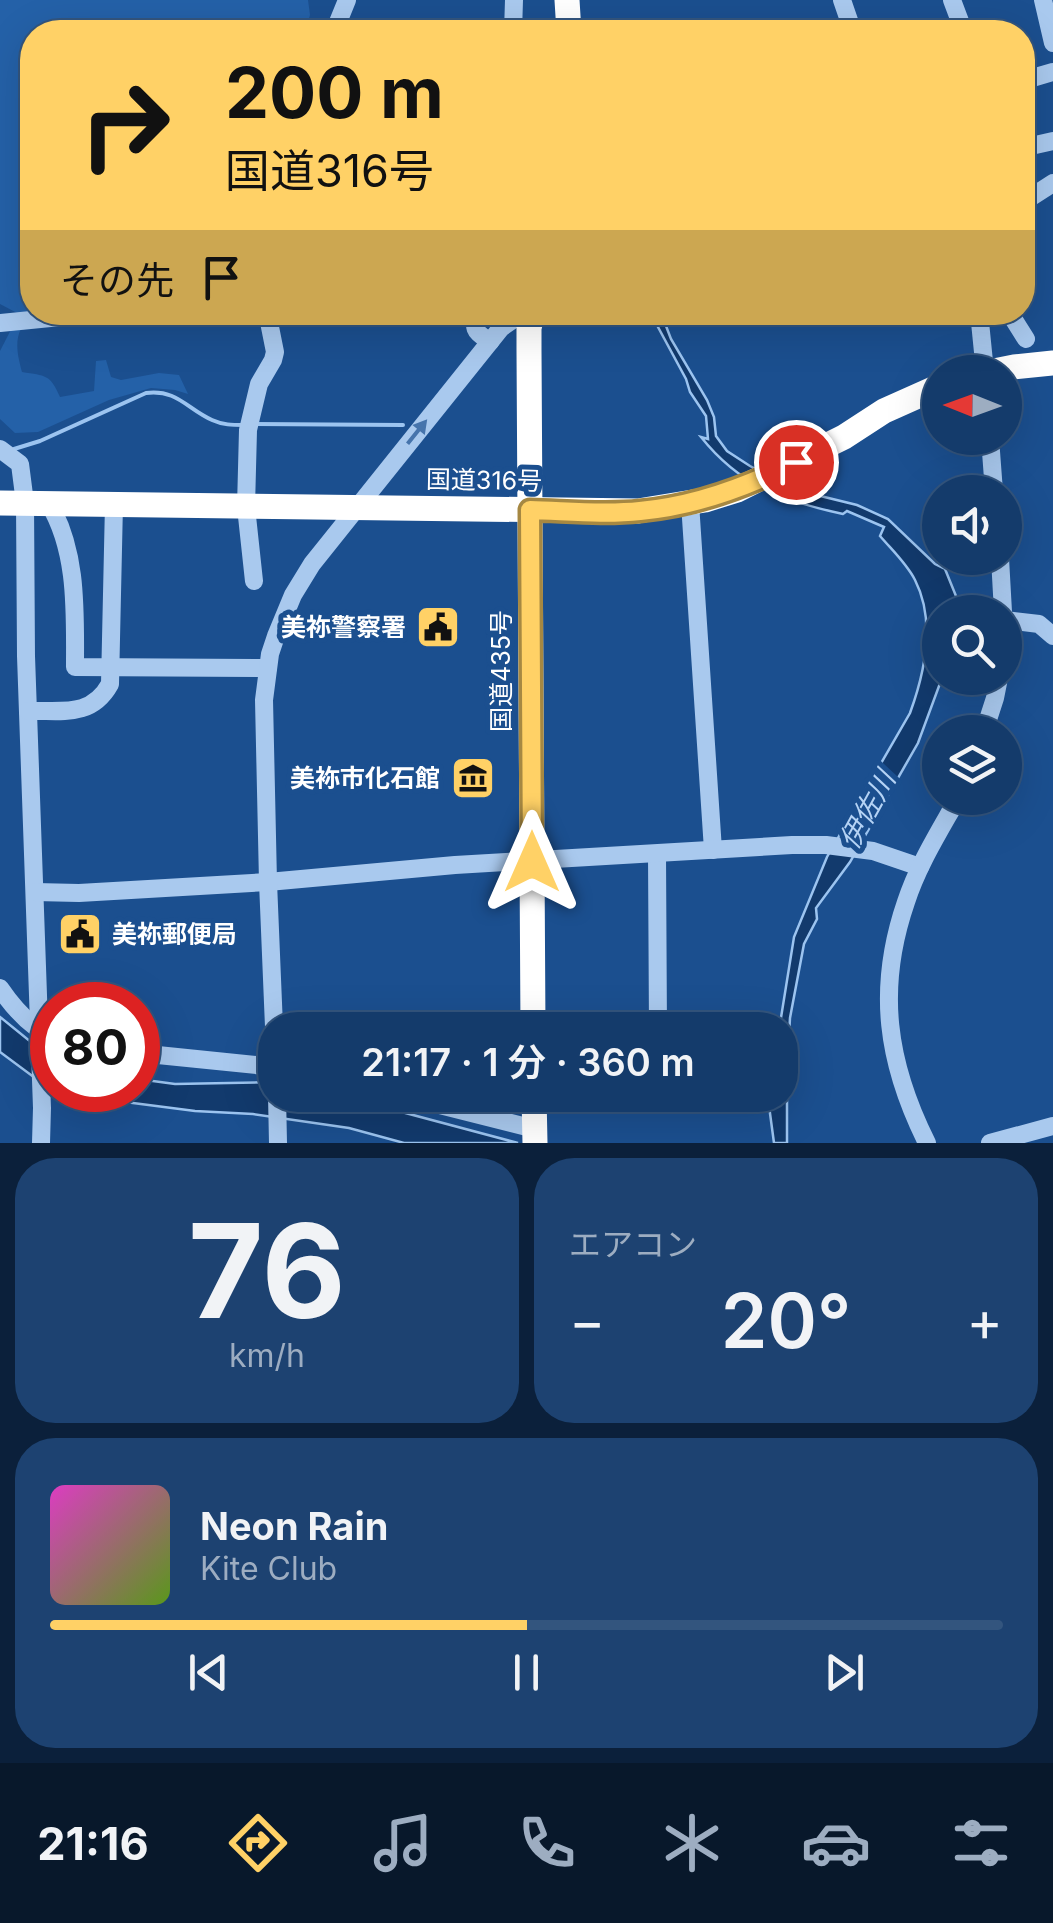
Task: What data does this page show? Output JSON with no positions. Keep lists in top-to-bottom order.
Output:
{
  "streets": {
    "highway": ["国道316号", "国道435号"]
  },
  "crossings": [
    ["国道316号", "国道435号"]
  ],
  "water": ["伊佐川"],
  "places": {
    "public building": ["美祢警察署", "美祢郵便局"],
    "museum": ["美袮市化石館"]
  },
  "north": "left",
  "page": {
    "turn": ["200 m", "国道316号"],
    "then": "その先",
    "limit": "80",
    "trip": "21:17 · 1 分 · 360 m",
    "tile": [
      ["76", "km/h"],
      "エアコン"
    ],
    "heat": ["−", "20°", "+"],
    "song": ["Neon Rain", "Kite Club"],
    "tabs": "21:16"
  }
}
